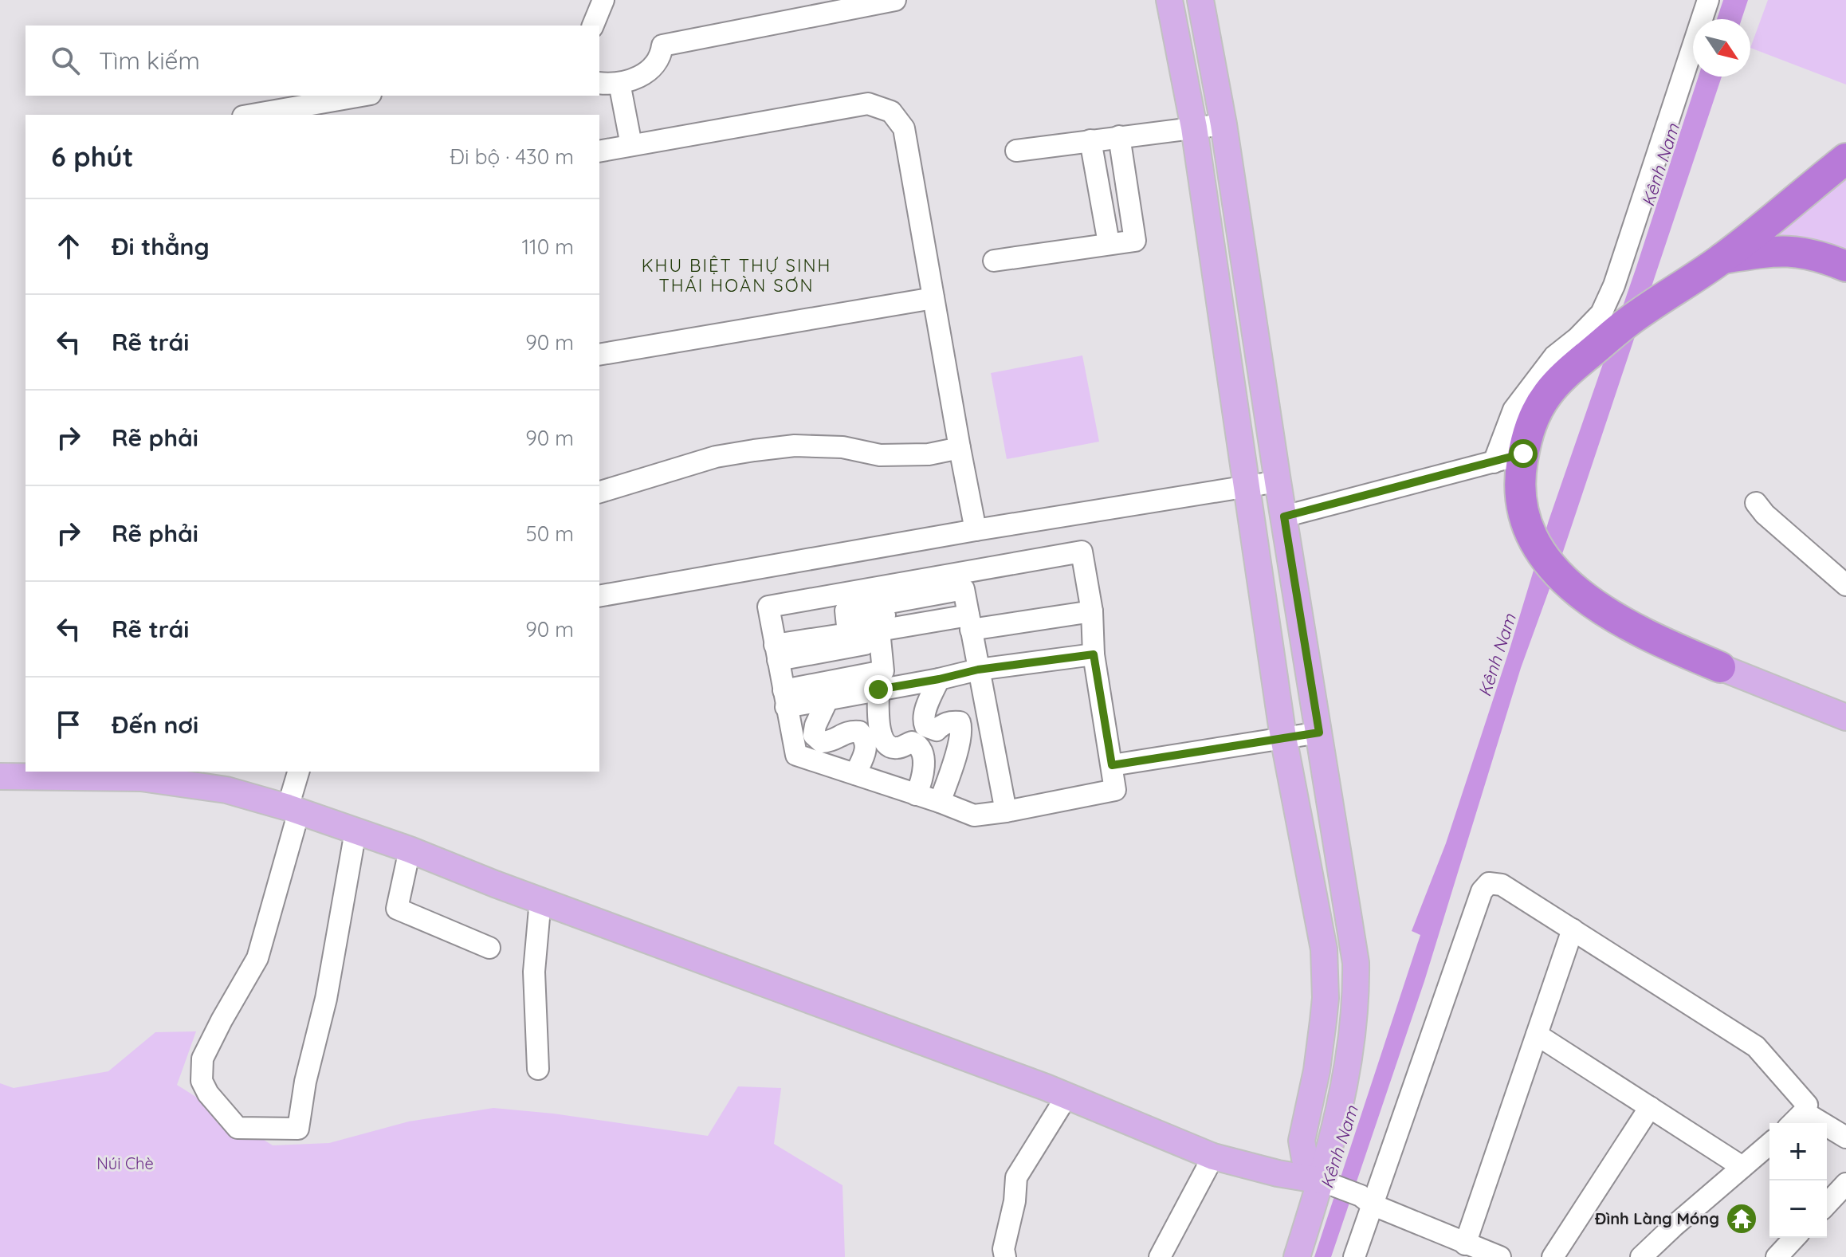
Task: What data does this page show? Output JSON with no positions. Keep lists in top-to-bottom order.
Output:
{
  "districts": ["KHU BIỆT THỰ SINH THÁI HOÀN SƠN"],
  "water": ["Kênh Nam"],
  "parks": ["Núi Chè"],
  "places": {
    "temple": ["Đình Làng Móng"]
  },
  "north": "bottom right",
  "page": {
    "search": "Tìm kiếm",
    "heading": ["6 phút", "Đi bộ · 430 m"],
    "list": [
      ["Đi thẳng", "110 m"],
      ["Rẽ trái", "90 m"],
      ["Rẽ phải", "90 m"],
      ["Rẽ phải", "50 m"],
      ["Rẽ trái", "90 m"],
      "Đến nơi"
    ],
    "map_buttons": ["+", "−"]
  }
}
